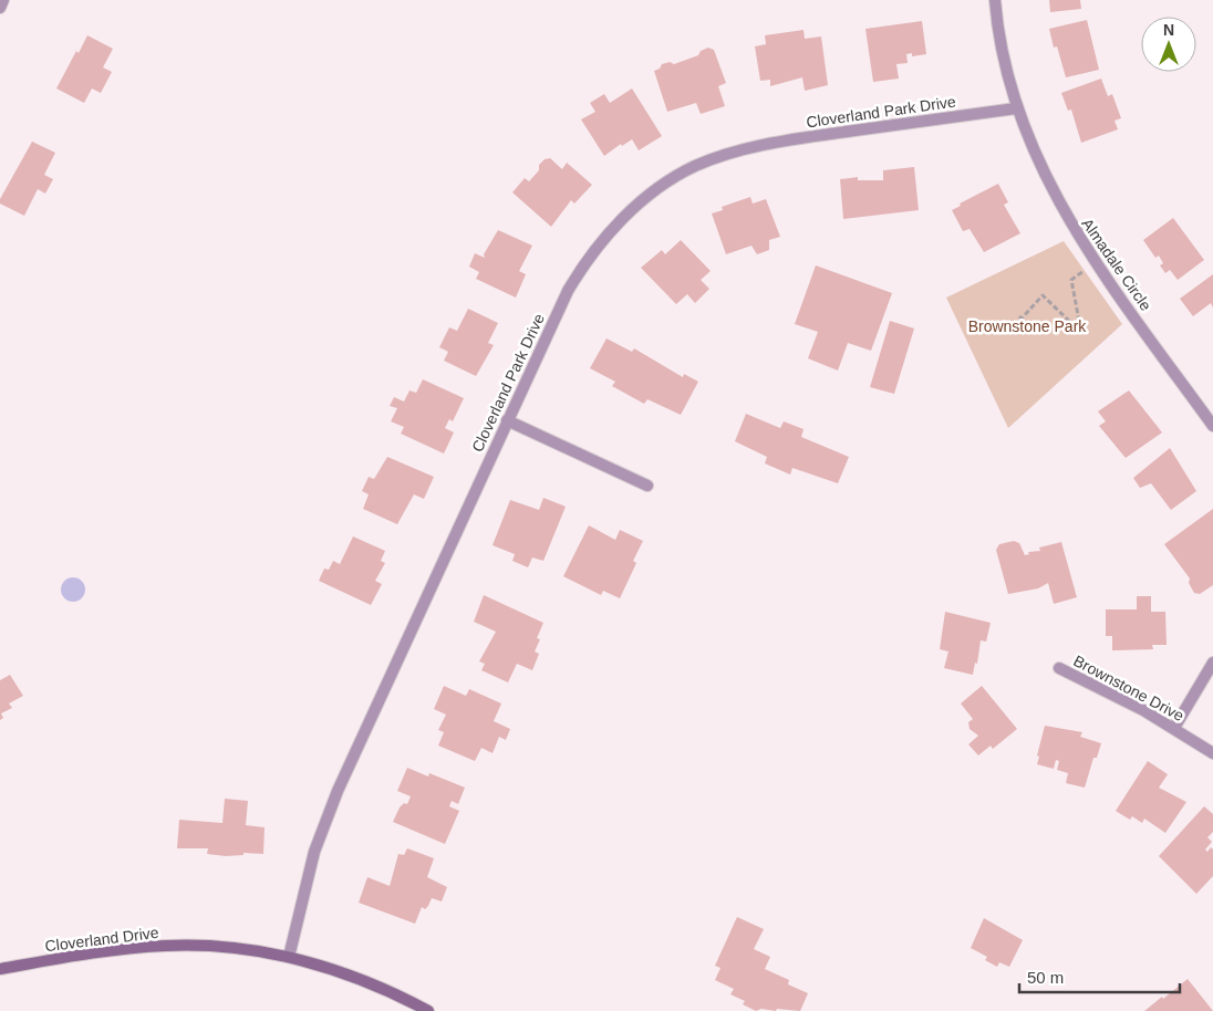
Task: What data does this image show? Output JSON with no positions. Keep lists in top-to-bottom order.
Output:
{
  "streets": {
    "main road": ["Cloverland Drive"],
    "street": ["Cloverland Park Drive", "Almadale Circle", "Brownstone Drive"]
  },
  "crossings": [
    ["Cloverland Park Drive", "Almadale Circle"],
    ["Cloverland Park Drive", "Cloverland Drive"]
  ],
  "parks": ["Brownstone Park"],
  "scale_bar": "50 m",
  "north": "top"
}
